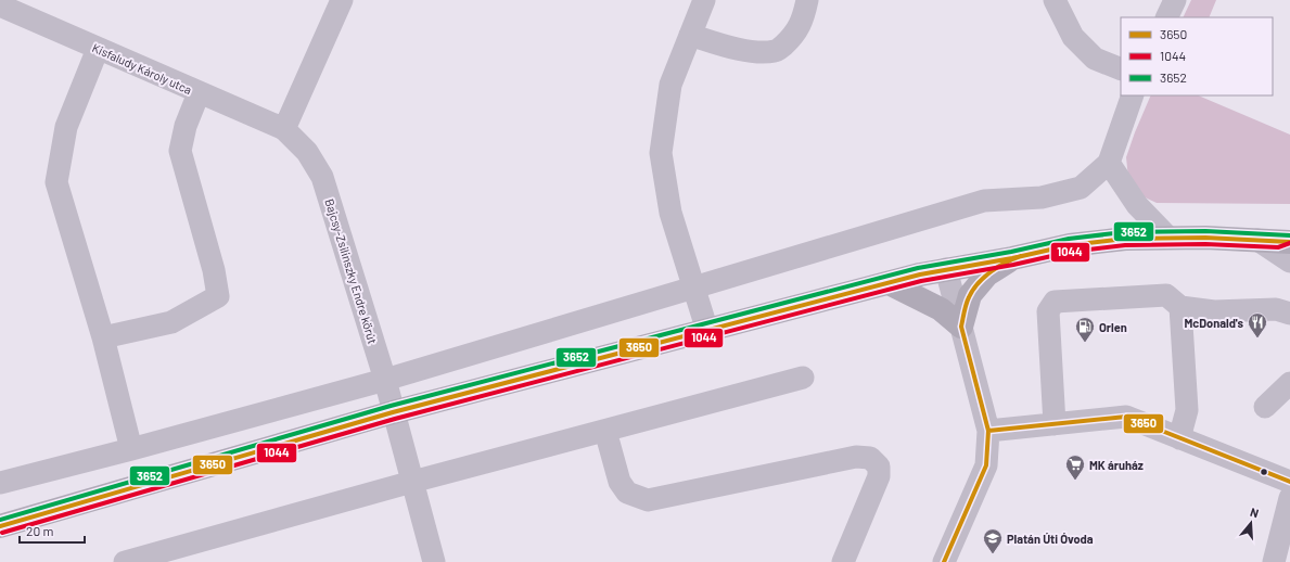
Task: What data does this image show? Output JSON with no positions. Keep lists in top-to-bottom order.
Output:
{
  "streets": {
    "street": ["Kisfaludy Károly utca", "Bajcsy-Zsilinszky Endre körút"]
  },
  "crossings": [
    ["Kisfaludy Károly utca", "Bajcsy-Zsilinszky Endre körút"]
  ],
  "places": {
    "restaurant": ["McDonald's"],
    "fuel station": ["Orlen"],
    "supermarket": ["MK áruház"],
    "school or university": ["Platán Úti Óvoda"]
  },
  "lines": ["transit line 3652", "transit line 3650", "transit line 1044"],
  "legend": ["3650", "1044", "3652"],
  "scale_bar": "20 m",
  "north": "top"
}
